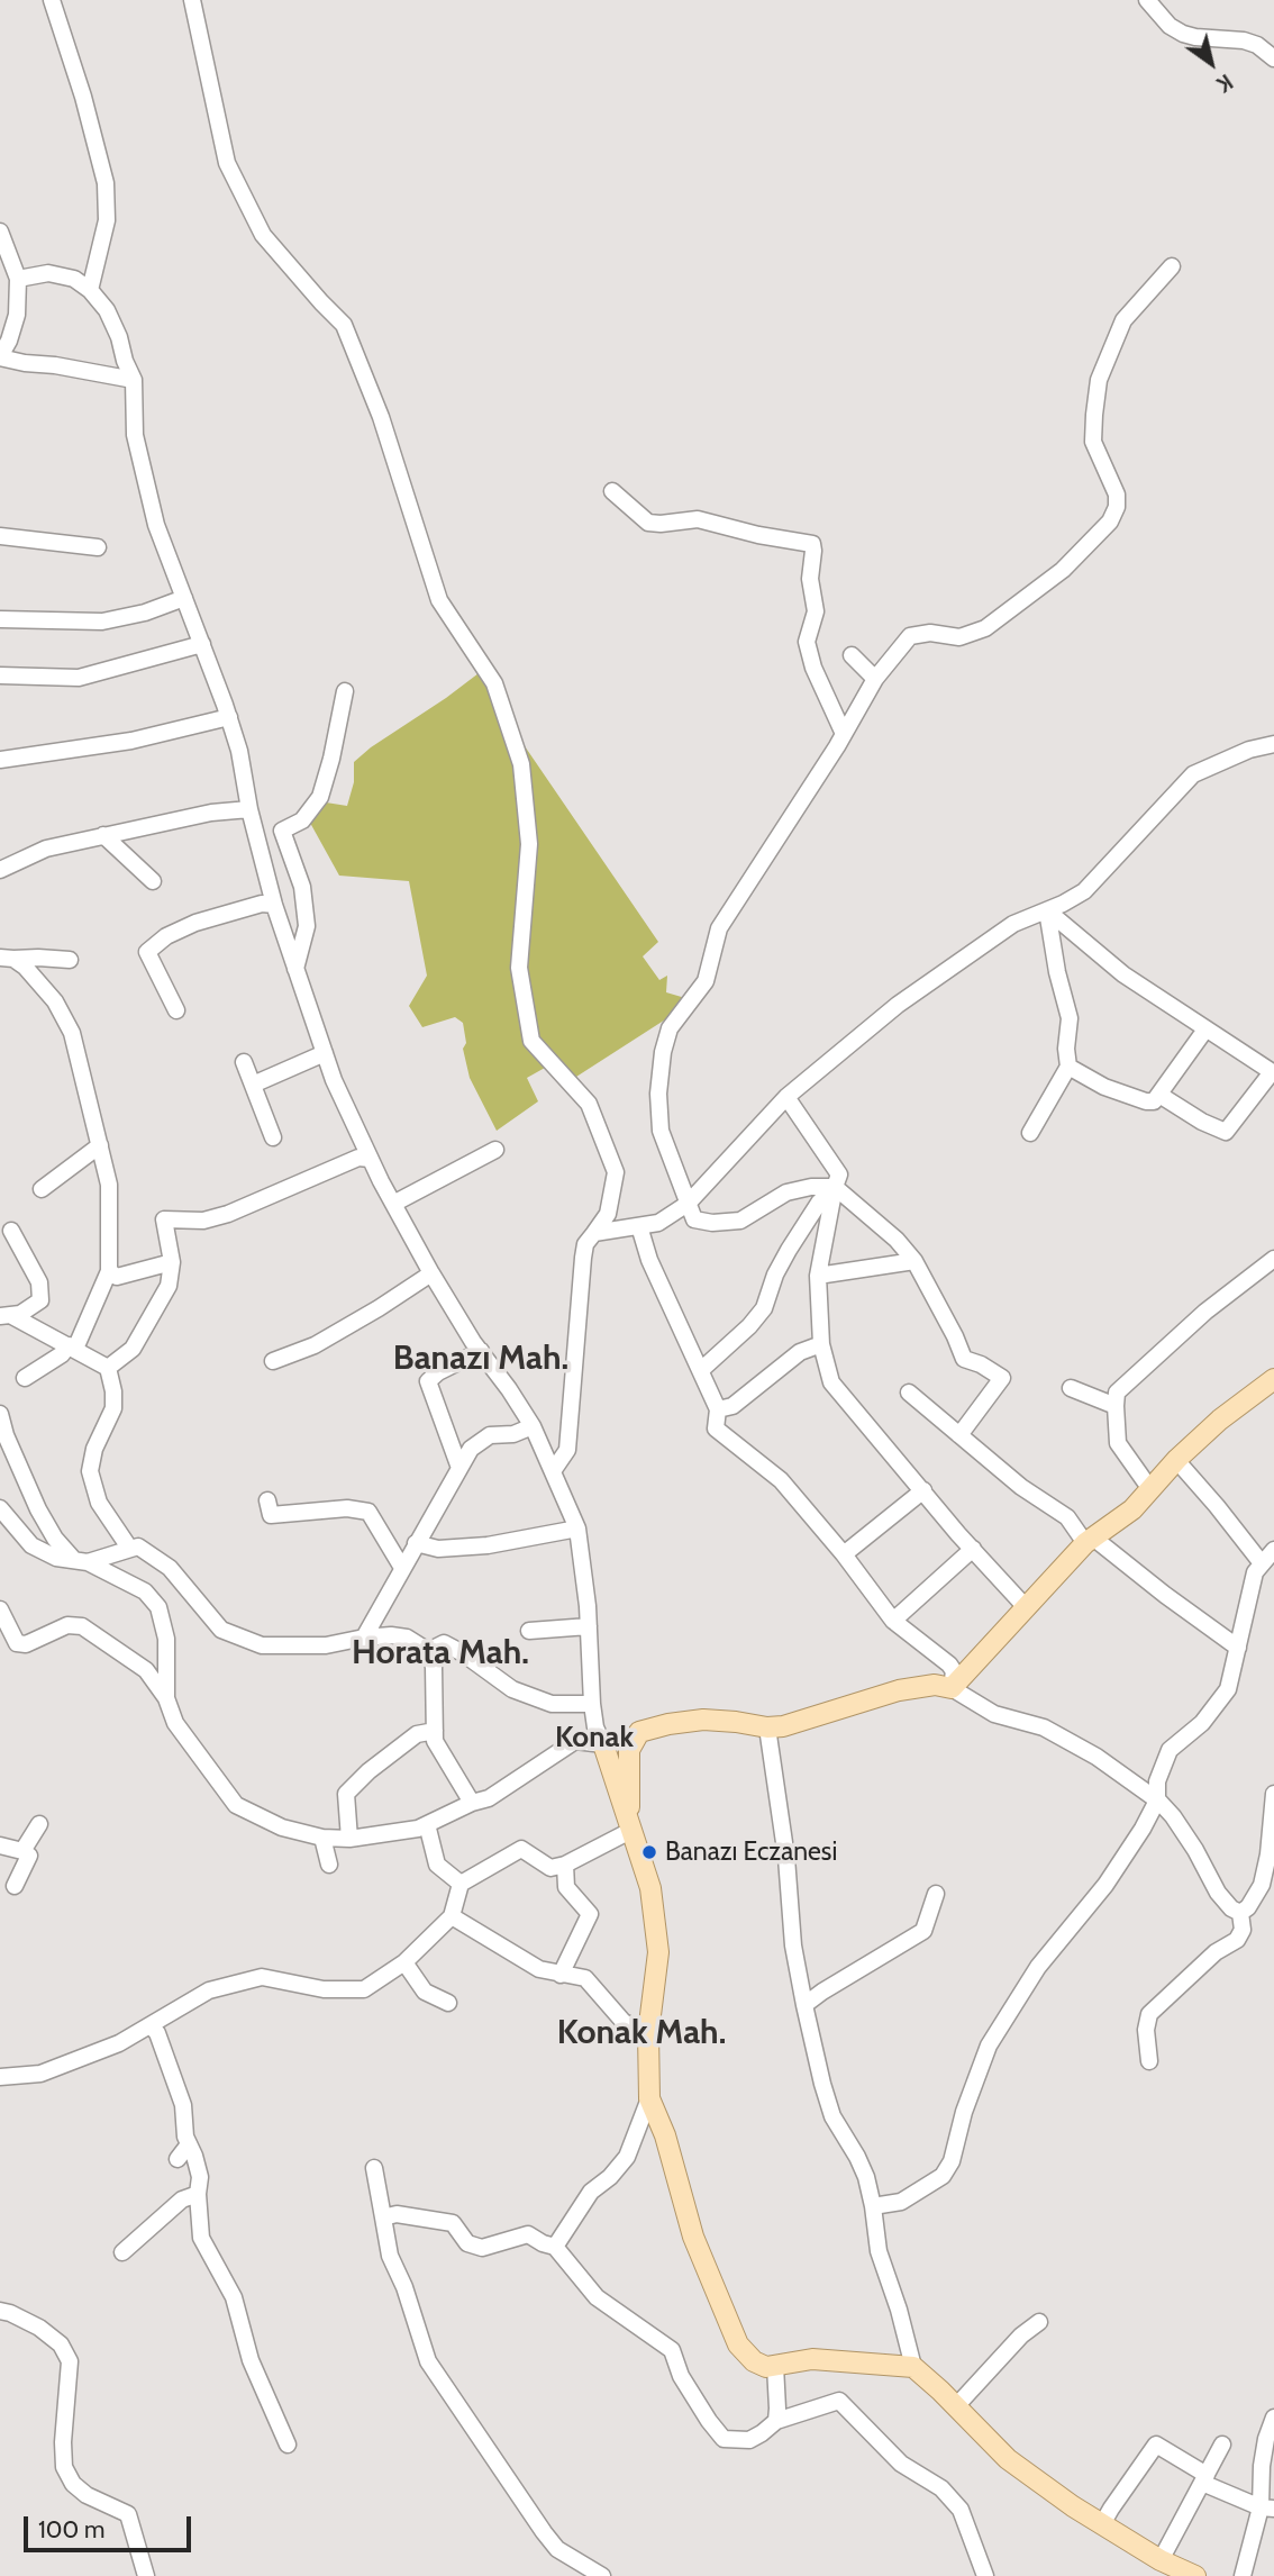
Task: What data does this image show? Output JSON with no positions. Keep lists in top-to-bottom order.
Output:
{
  "districts": [
    "Banazı Mah.",
    "Horata Mah.",
    "Konak",
    "Konak Mah."
  ],
  "places": ["Banazı Eczanesi"],
  "scale_bar": "100 m",
  "north": "bottom right"
}
